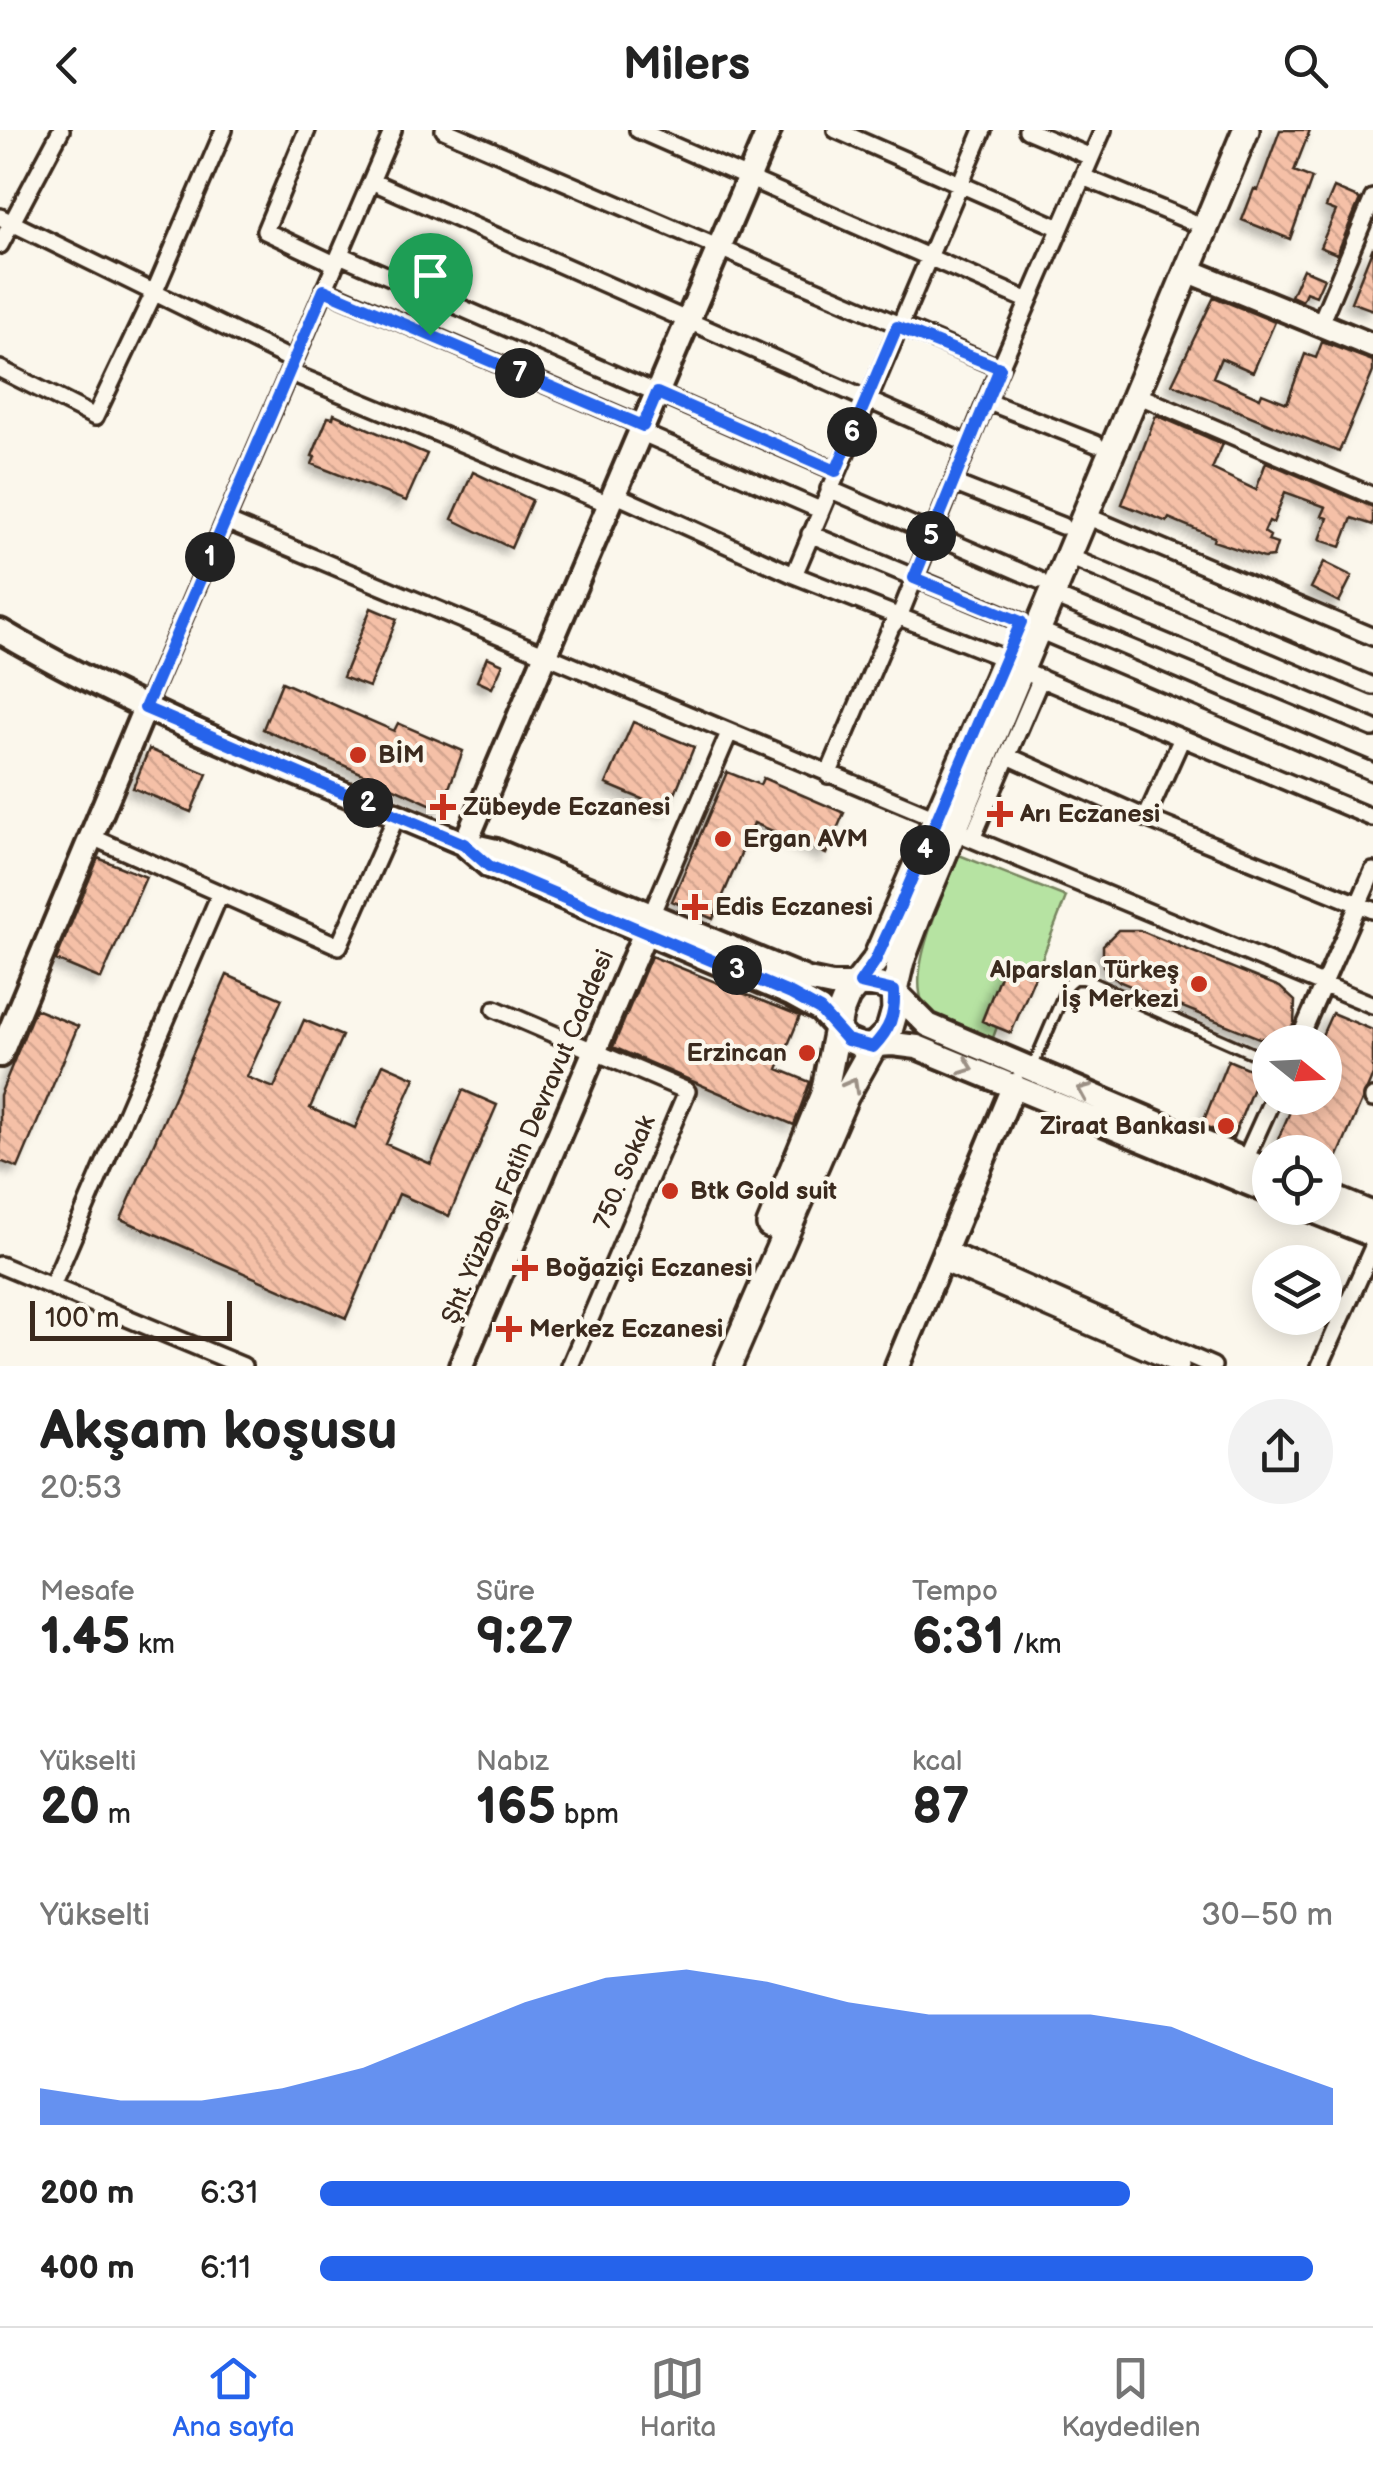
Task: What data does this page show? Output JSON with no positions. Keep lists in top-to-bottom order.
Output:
{
  "streets": {
    "main road": ["Şht. Yüzbaşı Fatih Devravut Caddesi"],
    "street": ["750. Sokak"]
  },
  "crossings": [
    ["Şht. Yüzbaşı Fatih Devravut Caddesi", "750. Sokak"]
  ],
  "places": {
    "other": [
      "BİM",
      "Ergan AVM",
      "Alparslan Türkeş İş Merkezi",
      "Erzincan",
      "Ziraat Bankası",
      "Btk Gold suit"
    ],
    "health": [
      "Zübeyde Eczanesi",
      "Arı Eczanesi",
      "Edis Eczanesi",
      "Boğaziçi Eczanesi",
      "Merkez Eczanesi"
    ]
  },
  "scale_bar": "100 m",
  "north": "right",
  "page": {
    "header": "Milers",
    "pins": [
      "7",
      "6",
      "5",
      "1",
      "2",
      "4",
      "3"
    ],
    "scale": "100 m",
    "heading": ["Akşam koşusu", "20:53"],
    "stats": [
      ["Mesafe", "1.45 km"],
      ["Süre", "9:27"],
      ["Tempo", "6:31 /km"],
      ["Yükselti", "20 m"],
      ["Nabız", "165 bpm"],
      ["kcal", "87"]
    ],
    "chart": ["Yükselti", "30–50 m"],
    "list": [
      {
        "name": "200 m",
        "note": "6:31"
      },
      {
        "name": "400 m",
        "note": "6:11"
      }
    ],
    "tabs": ["Ana sayfa", "Harita", "Kaydedilen"]
  }
}
